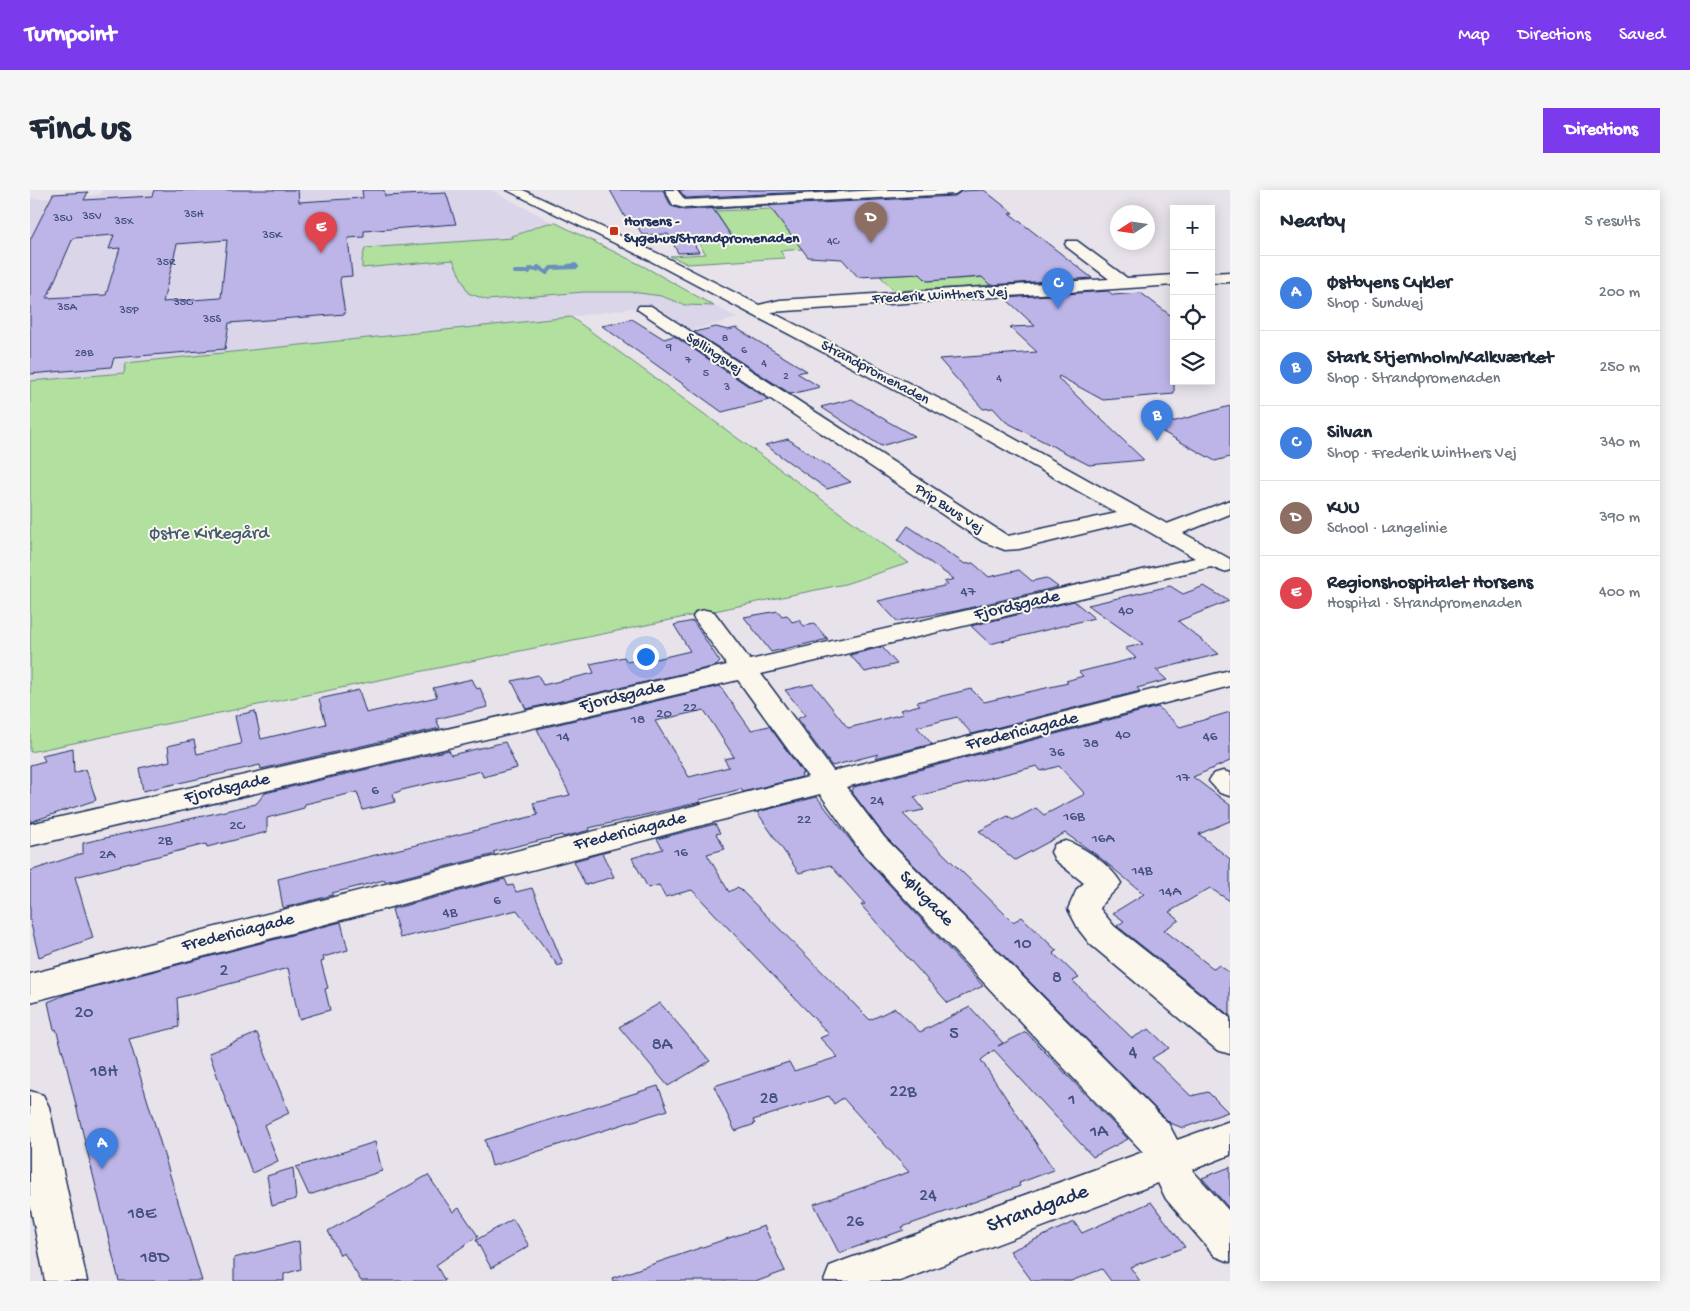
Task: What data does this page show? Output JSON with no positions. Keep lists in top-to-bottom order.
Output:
{
  "streets": {
    "street": [
      "Frederik Winthers Vej",
      "Søllingsvej",
      "Strandpromenaden",
      "Prip Buus Vej",
      "Fjordsgade",
      "Fredericiagade",
      "Sølvgade",
      "Strandgade"
    ]
  },
  "crossings": [
    ["Frederik Winthers Vej", "Strandpromenaden"],
    ["Søllingsvej", "Prip Buus Vej"],
    ["Strandpromenaden", "Prip Buus Vej"],
    ["Strandpromenaden", "Fjordsgade"],
    ["Fjordsgade", "Sølvgade"],
    ["Fredericiagade", "Sølvgade"],
    ["Sølvgade", "Strandgade"]
  ],
  "parks": ["Østre Kirkegård"],
  "places": {
    "transit": ["Horsens - Sygehus/Strandpromenaden"]
  },
  "house_numbers": [
    "35H",
    "35V",
    "35U",
    "35X",
    "35K",
    "4C",
    "35R",
    "35C",
    "35A",
    "35P",
    "35S",
    "8",
    "9",
    "6",
    "28B",
    "7",
    "4",
    "5",
    "2",
    "4",
    "3",
    "47",
    "40",
    "22",
    "20",
    "18",
    "40",
    "14",
    "46",
    "38",
    "36",
    "17",
    "6",
    "24",
    "16B",
    "22",
    "2C",
    "16A",
    "2B",
    "16",
    "2A",
    "14B",
    "14A",
    "6",
    "4B",
    "10",
    "2",
    "8",
    "20",
    "5",
    "8A",
    "4",
    "18H",
    "22B",
    "28",
    "1",
    "1A",
    "24",
    "18E",
    "26",
    "18D"
  ],
  "north": "left",
  "page": {
    "header": "Turnpoint",
    "nav": ["Map", "Directions", "Saved"],
    "buttons": "Directions",
    "title": "Find us",
    "heading": ["Nearby", "5 results"],
    "pins": [
      "D",
      "E",
      "C",
      "B",
      "A"
    ],
    "map_buttons": ["+", "−"],
    "list": [
      {
        "mark": "A",
        "name": "Østbyens Cykler",
        "note": "Shop · Sundvej",
        "value": "200 m"
      },
      {
        "mark": "B",
        "name": "Stark Stjernholm/Kalkværket",
        "note": "Shop · Strandpromenaden",
        "value": "250 m"
      },
      {
        "mark": "C",
        "name": "Silvan",
        "note": "Shop · Frederik Winthers Vej",
        "value": "340 m"
      },
      {
        "mark": "D",
        "name": "KUU",
        "note": "School · Langelinie",
        "value": "390 m"
      },
      {
        "mark": "E",
        "name": "Regionshospitalet Horsens",
        "note": "Hospital · Strandpromenaden",
        "value": "400 m"
      }
    ]
  }
}
